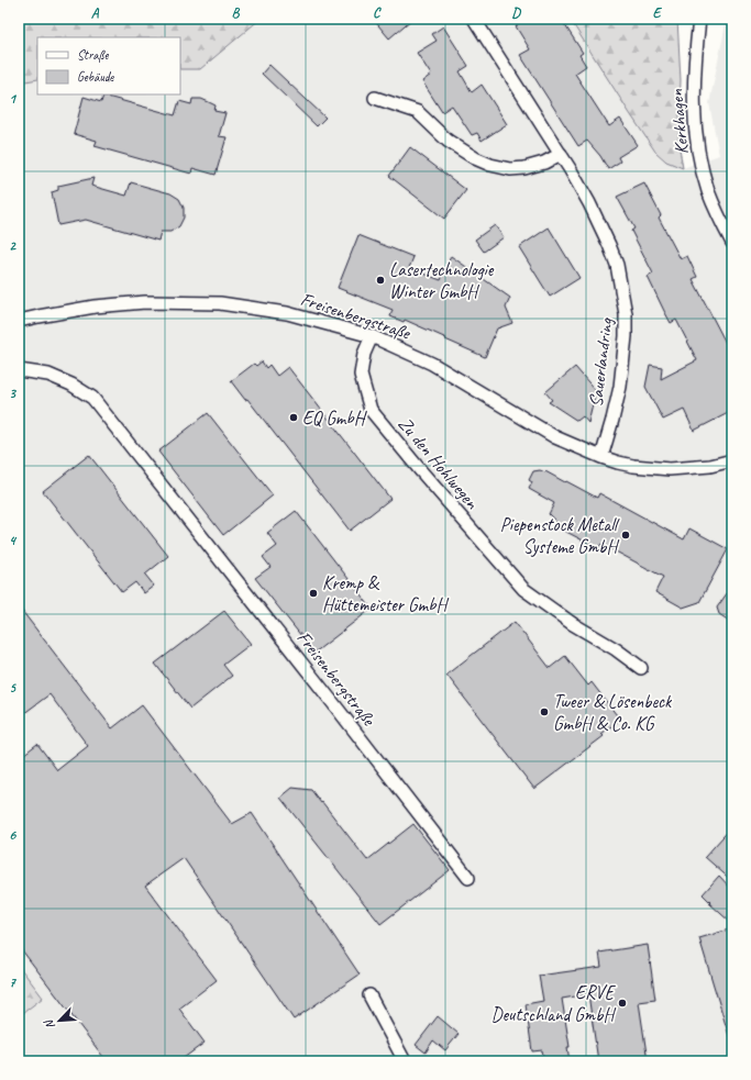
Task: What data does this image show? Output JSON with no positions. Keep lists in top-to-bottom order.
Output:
{
  "streets": {
    "street": [
      "Kerkhagen",
      "Freisenbergstraße",
      "Sauerlandring",
      "Zu den Hohlwegen"
    ]
  },
  "crossings": [
    ["Freisenbergstraße", "Sauerlandring"],
    ["Freisenbergstraße", "Zu den Hohlwegen"]
  ],
  "places": [
    "Lasertechnologie Winter GmbH",
    "EQ GmbH",
    "Piepenstock Metall Systeme GmbH",
    "Kremp & Hüttemeister GmbH",
    "Tweer & Lösenbeck GmbH & Co. KG",
    "ERVE Deutschland GmbH"
  ],
  "legend": ["Straße", "Gebäude"],
  "north": "bottom left",
  "grid": {
    "columns": [
      "A",
      "B",
      "C",
      "D",
      "E"
    ],
    "rows": [
      "1",
      "2",
      "3",
      "4",
      "5",
      "6",
      "7"
    ]
  }
}
